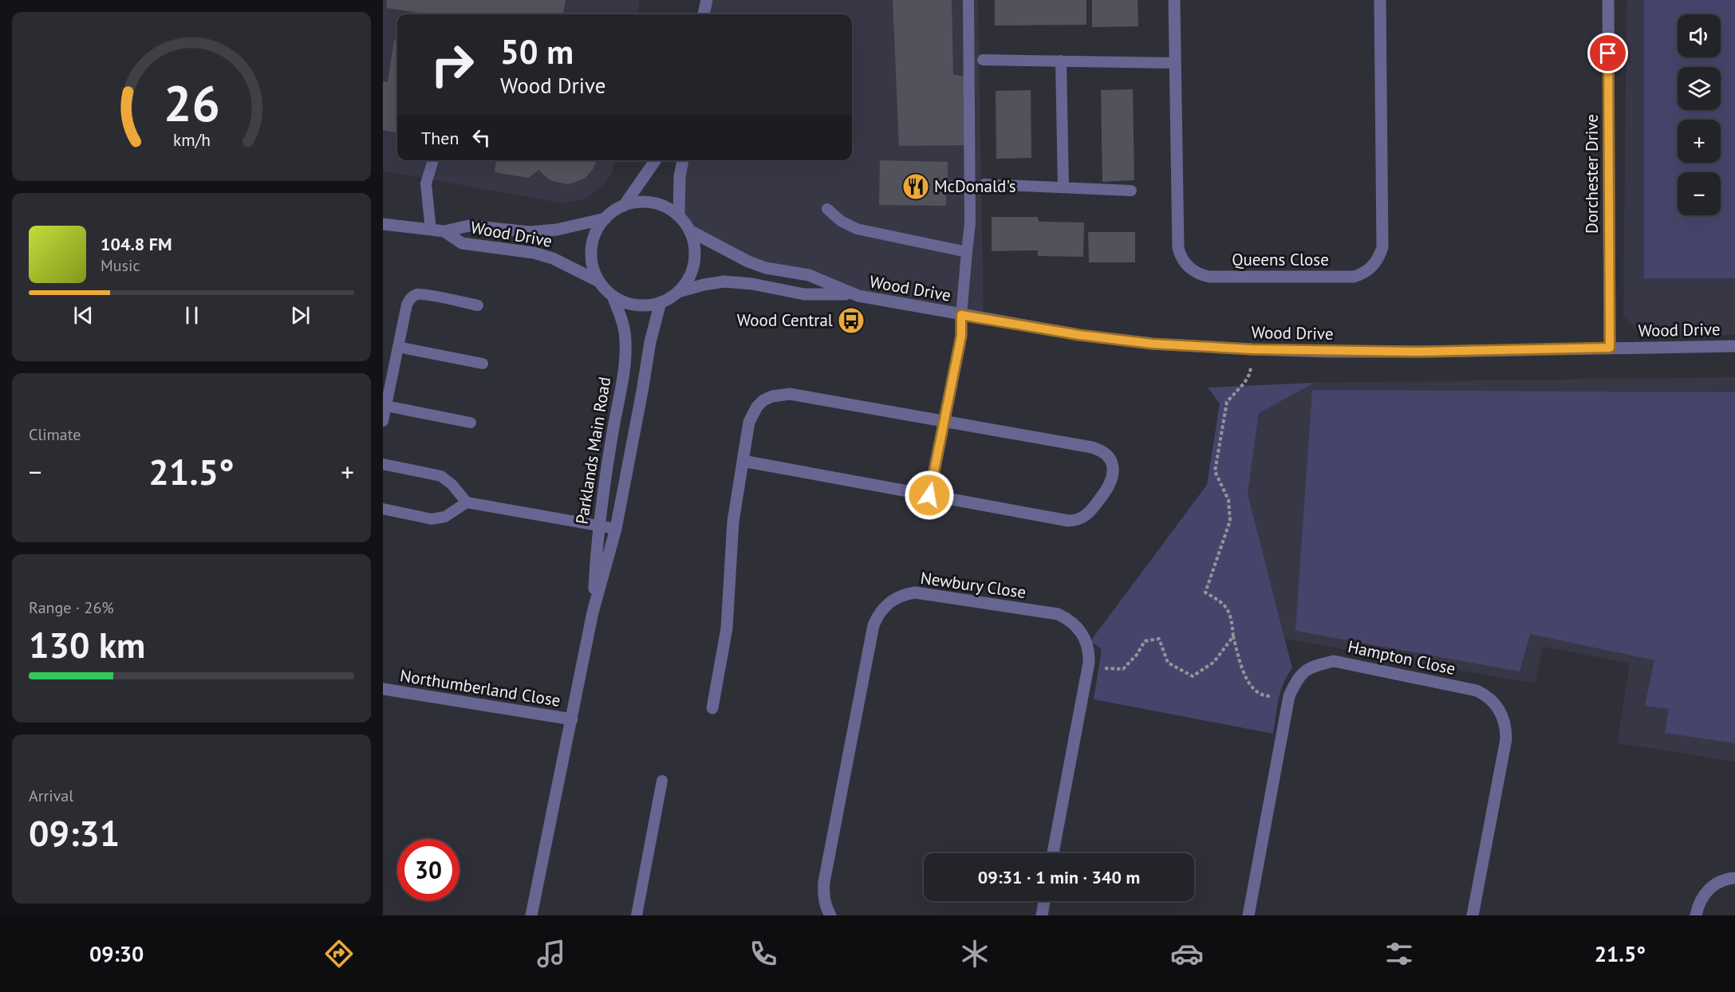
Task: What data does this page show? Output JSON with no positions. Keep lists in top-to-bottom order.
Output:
{
  "streets": {
    "street": [
      "Dorchester Drive",
      "Wood Drive",
      "Queens Close",
      "Parklands Main Road",
      "Newbury Close",
      "Hampton Close",
      "Northumberland Close"
    ]
  },
  "crossings": [
    ["Dorchester Drive", "Wood Drive"],
    ["Wood Drive", "Parklands Main Road"],
    ["Parklands Main Road", "Northumberland Close"]
  ],
  "places": {
    "restaurant": ["McDonald's"],
    "bus stop": ["Wood Central"]
  },
  "page": {
    "map_buttons": ["+", "−"],
    "turn": ["50 m", "Wood Drive"],
    "then": "Then",
    "song": ["104.8 FM", "Music"],
    "tile": [
      "Climate",
      ["Range · 26%", "130 km"],
      ["Arrival", "09:31"]
    ],
    "heat": ["−", "21.5°", "+"],
    "limit": "30",
    "trip": "09:31 · 1 min · 340 m",
    "tabs": ["09:30", "21.5°"],
    "gauge": ["26", "km/h"]
  }
}
